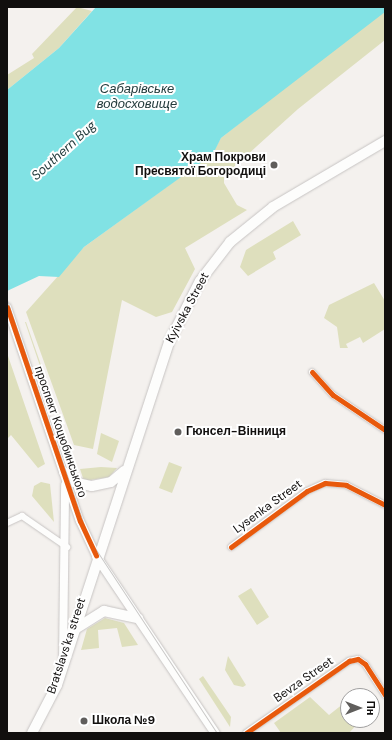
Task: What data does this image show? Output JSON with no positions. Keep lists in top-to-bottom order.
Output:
{
  "streets": {
    "main road": ["Kyivska Street", "проспект Коцюбинського", "Bratslavs'ka street"],
    "street": ["Lysenka Street", "Bevza Street"]
  },
  "crossings": [
    ["Kyivska Street", "проспект Коцюбинського"],
    ["Kyivska Street", "Bratslavs'ka street"],
    ["проспект Коцюбинського", "Bratslavs'ka street"]
  ],
  "water": ["Сабарівське водосховище", "Southern Bug"],
  "places": ["Храм Покрови Пресвятої Богородиці", "Гюнсел-Вінниця", "Школа №9"],
  "north": "right"
}
